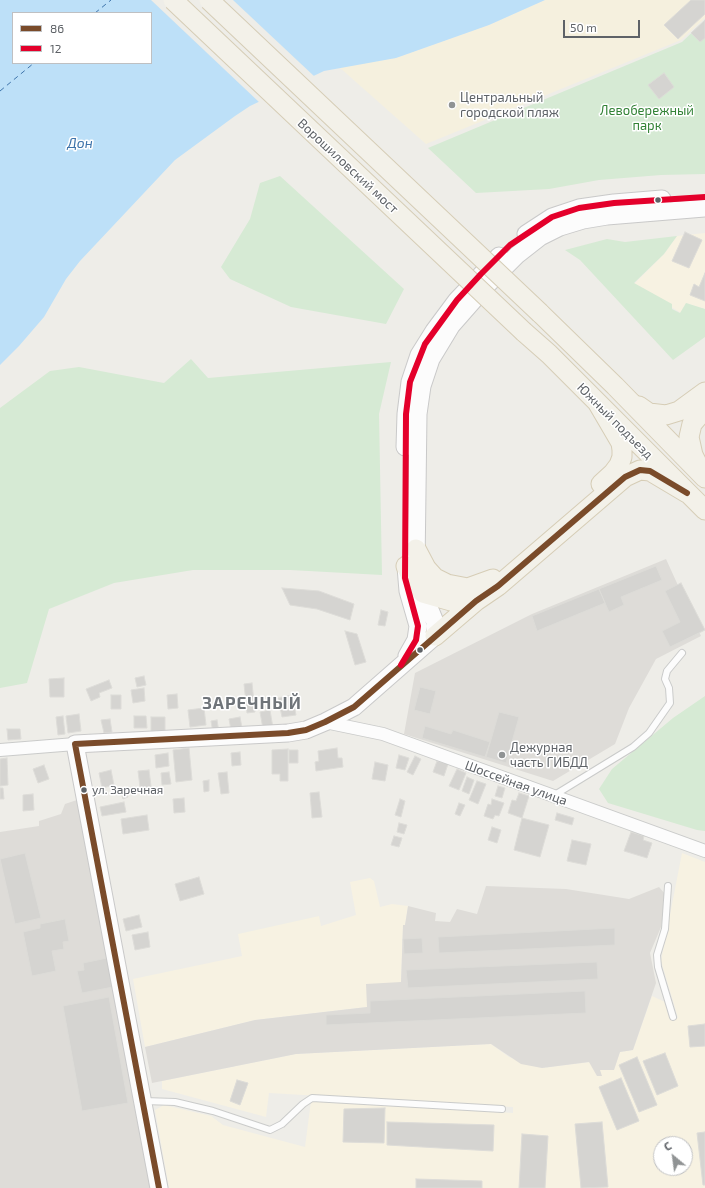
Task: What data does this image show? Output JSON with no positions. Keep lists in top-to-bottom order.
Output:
{
  "streets": {
    "main road": ["Ворошиловский мост", "Южный подъезд"],
    "street": ["Шоссейная улица"]
  },
  "crossings": [
    ["Ворошиловский мост", "Южный подъезд"]
  ],
  "districts": ["ЗАРЕЧНЫЙ"],
  "water": ["Дон"],
  "parks": ["Левобережный парк"],
  "places": ["Центральный городской пляж", "Дежурная часть ГИБДД", "ул. Заречная"],
  "lines": ["transit line 12", "transit line 86"],
  "legend": ["86", "12"],
  "scale_bar": "50 m",
  "north": "top left"
}
